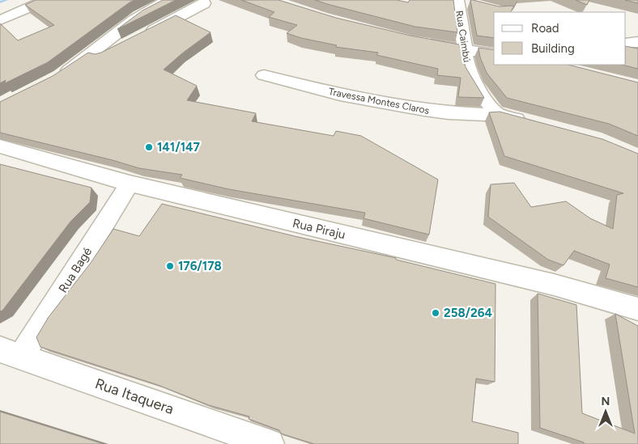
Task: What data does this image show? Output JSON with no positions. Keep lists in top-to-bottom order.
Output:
{
  "streets": {
    "street": [
      "Rua Caimbú",
      "Travessa Montes Claros",
      "Rua Piraju",
      "Rua Bagé",
      "Rua Itaquera"
    ]
  },
  "crossings": [
    ["Rua Caimbú", "Travessa Montes Claros"],
    ["Rua Piraju", "Rua Bagé"],
    ["Rua Bagé", "Rua Itaquera"]
  ],
  "places": ["141/147", "176/178", "258/264"],
  "legend": ["Road", "Building"],
  "north": "top"
}
